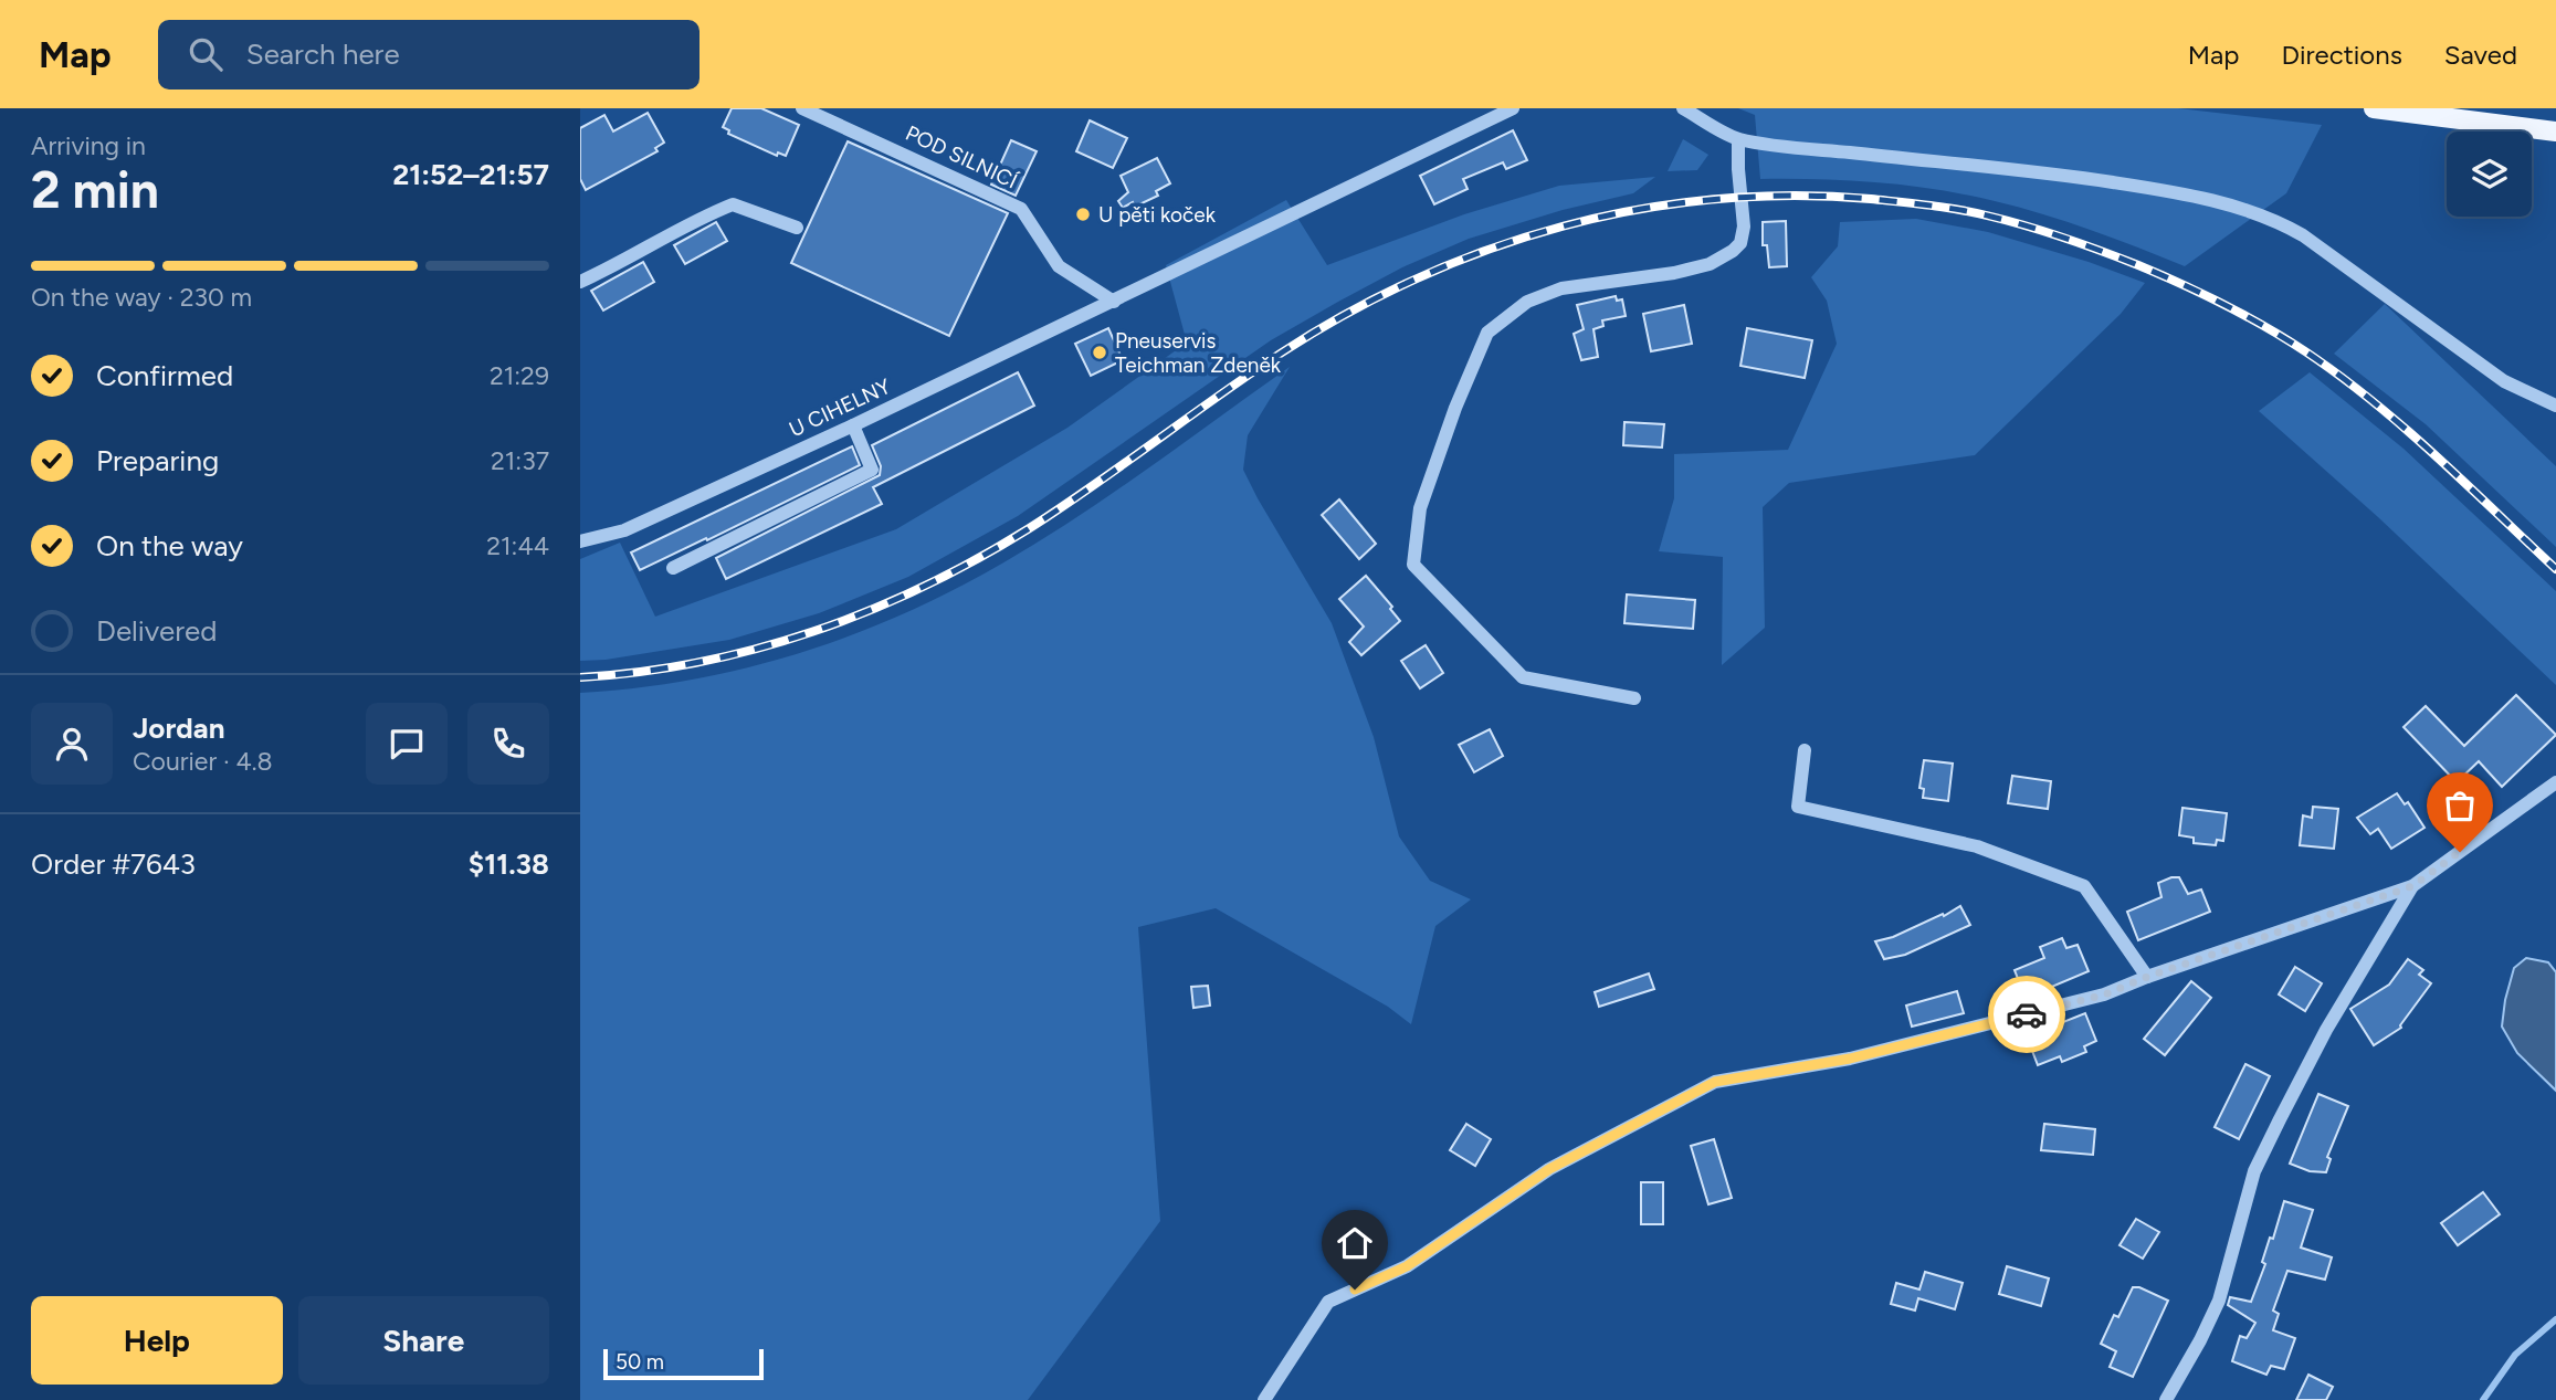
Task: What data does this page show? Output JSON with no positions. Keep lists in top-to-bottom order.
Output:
{
  "streets": {
    "street": ["POD SILNICÍ", "U CIHELNY"]
  },
  "crossings": [
    ["POD SILNICÍ", "U CIHELNY"]
  ],
  "places": ["U pěti koček", "Pneuservis Teichman Zdeněk"],
  "scale_bar": "50 m",
  "page": {
    "header": "Map",
    "search": "Search here",
    "nav": ["Map", "Directions", "Saved"],
    "heading": ["2 min", "Arriving in", "21:52–21:57"],
    "panel": [
      "Jordan",
      "Courier · 4.8",
      "Order #7643",
      "$11.38"
    ],
    "bar": "On the way · 230 m",
    "list": [
      ["Confirmed", "21:29"],
      ["Preparing", "21:37"],
      ["On the way", "21:44"],
      "Delivered"
    ],
    "buttons": ["Help", "Share"],
    "scale": "50 m"
  }
}
